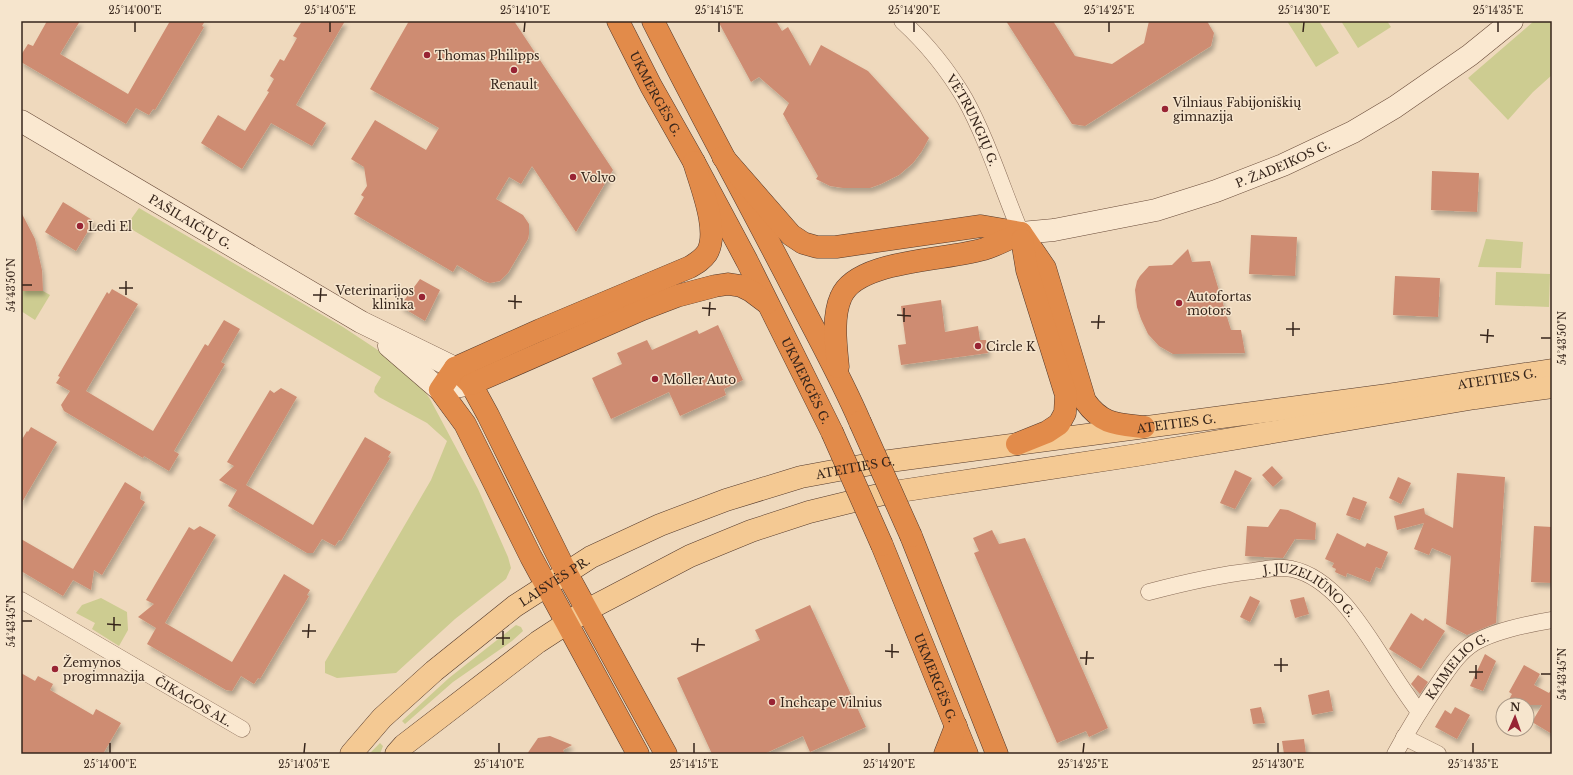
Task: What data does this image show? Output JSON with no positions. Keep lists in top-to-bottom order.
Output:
{
  "streets": {
    "highway": ["UKMERGĖS G."],
    "main road": ["ATEITIES G.", "LAISVĖS PR."],
    "street": [
      "VĖTRUNGIŲ G.",
      "P. ŽADEIKOS G.",
      "PAŠILAIČIŲ G.",
      "J. JUZELIŪNO G.",
      "KAIMELIO G.",
      "ČIKAGOS AL."
    ]
  },
  "crossings": [
    ["VĖTRUNGIŲ G.", "P. ŽADEIKOS G."],
    ["ATEITIES G.", "LAISVĖS PR."],
    ["J. JUZELIŪNO G.", "KAIMELIO G."]
  ],
  "places": [
    "Thomas Philipps",
    "Renault",
    "Vilniaus Fabijoniškių gimnazija",
    "Volvo",
    "Ledi El",
    "Veterinarijos klinika",
    "Autofortas motors",
    "Circle K",
    "Moller Auto",
    "Žemynos progimnazija",
    "Inchcape Vilnius"
  ],
  "north": "top",
  "coordinates": [
    "25°14'00\"E",
    "25°14'05\"E",
    "25°14'10\"E",
    "25°14'15\"E",
    "25°14'20\"E",
    "25°14'25\"E",
    "25°14'30\"E",
    "25°14'35\"E",
    "54°43'50\"N",
    "54°43'45\"N"
  ]
}
